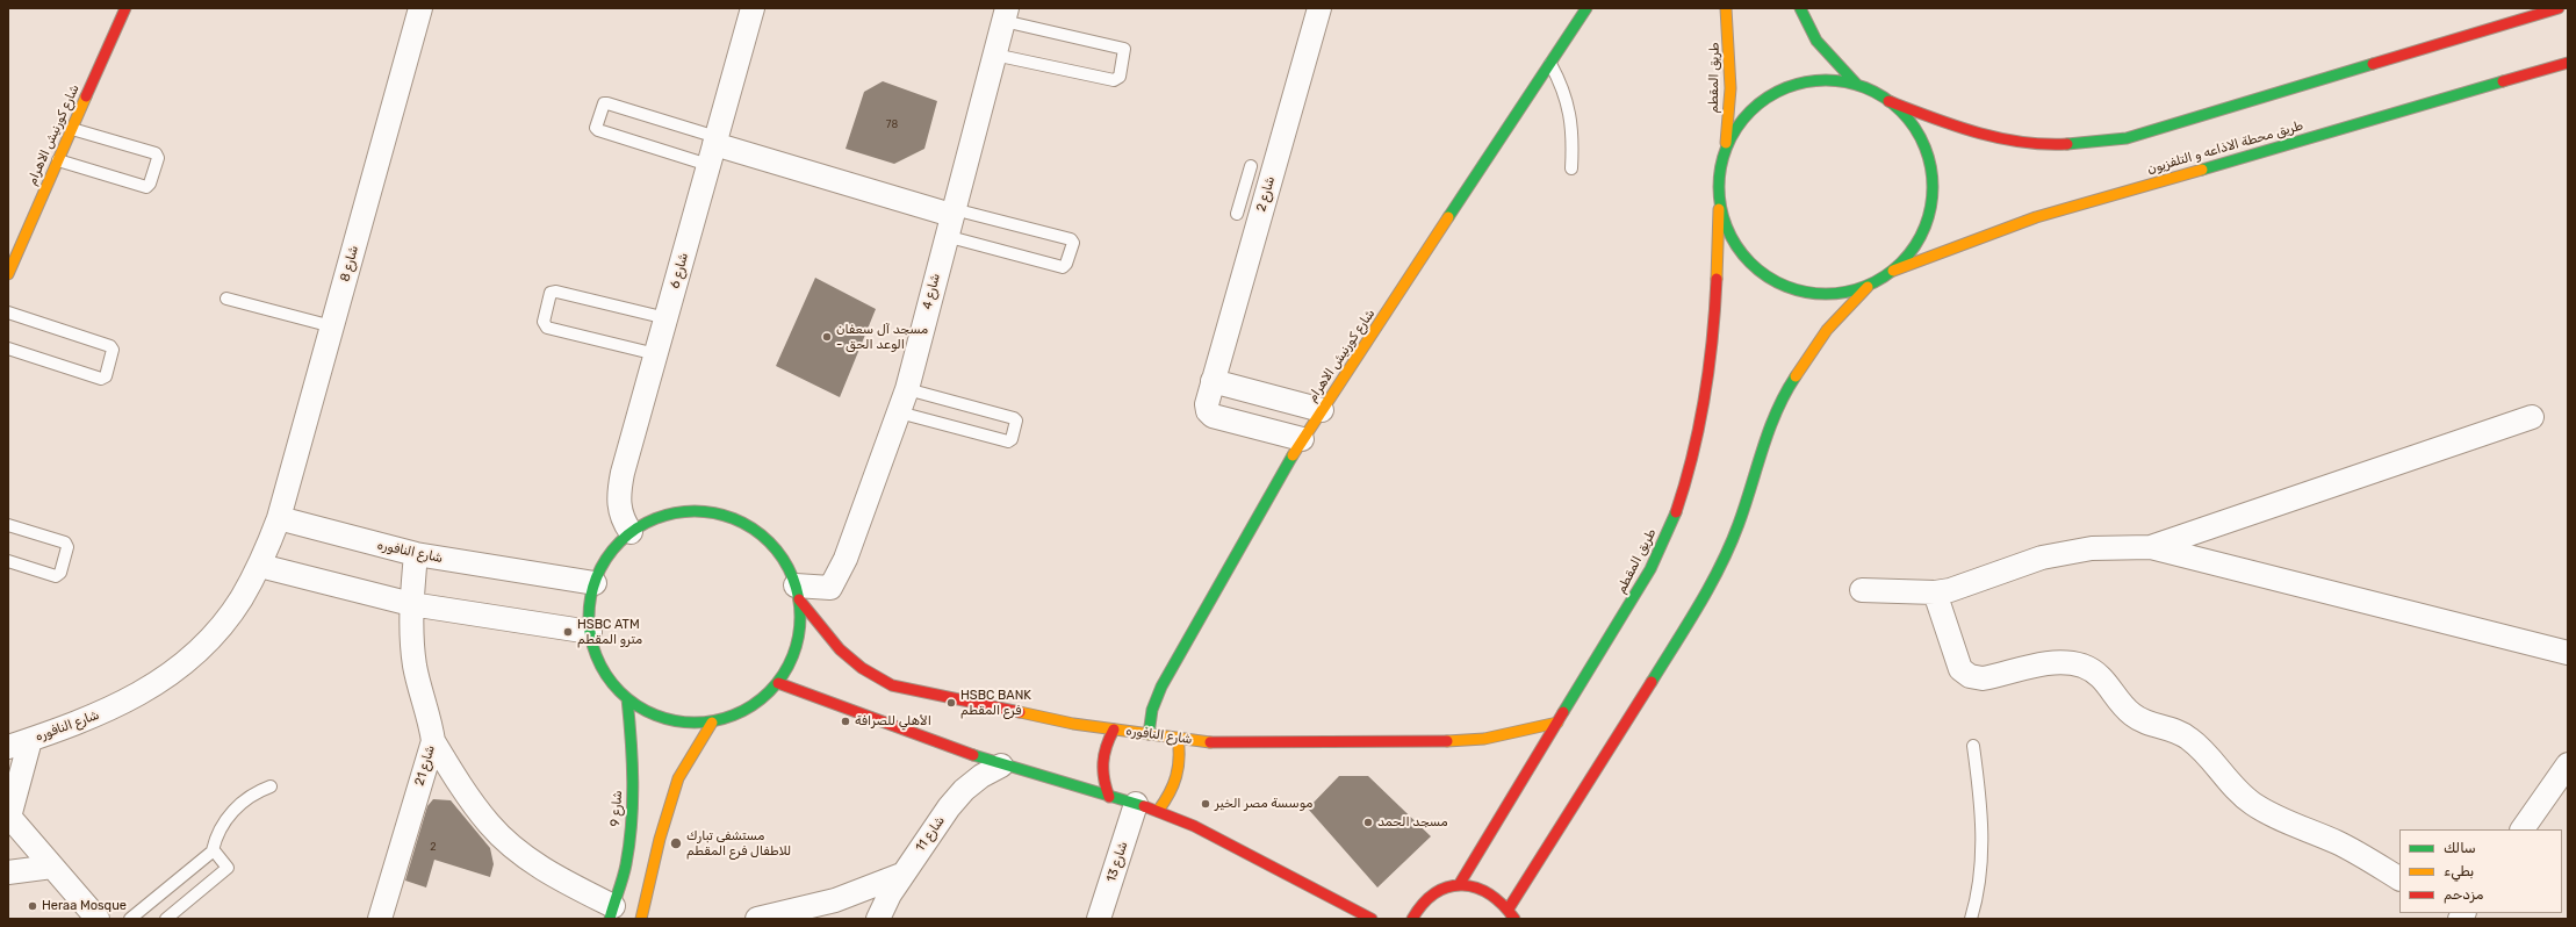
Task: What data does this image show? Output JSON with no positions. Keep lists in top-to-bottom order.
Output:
{
  "streets": {
    "main road": [
      "طريق المقطم",
      "شارع كورنيش الاهرام",
      "طريق محطة الاذاعه و التلفزيون",
      "شارع النافوره",
      "شارع 9"
    ],
    "street": [
      "شارع 2",
      "شارع 8",
      "شارع 6",
      "شارع 4",
      "شارع 21",
      "شارع 11",
      "شارع 13"
    ]
  },
  "crossings": [
    ["طريق المقطم", "شارع النافوره"],
    ["شارع كورنيش الاهرام", "شارع 2"],
    ["شارع كورنيش الاهرام", "شارع النافوره"],
    ["شارع كورنيش الاهرام", "شارع 13"],
    ["شارع 8", "شارع النافوره"],
    ["شارع 4", "شارع النافوره"],
    ["شارع النافوره", "شارع 21"],
    ["شارع النافوره", "شارع 13"]
  ],
  "places": [
    "مسجد آل سعفان - الوعد الحق",
    "HSBC ATM مترو المقطم",
    "HSBC BANK فرع المقطم",
    "الأهلي للصرافة",
    "موسسة مصر الخير",
    "مسجد الحمد",
    "مستشفى تبارك للاطفال فرع المقطم",
    "Heraa Mosque"
  ],
  "house_numbers": ["78", "2"],
  "legend": ["سالك", "بطيء", "مزدحم"]
}
